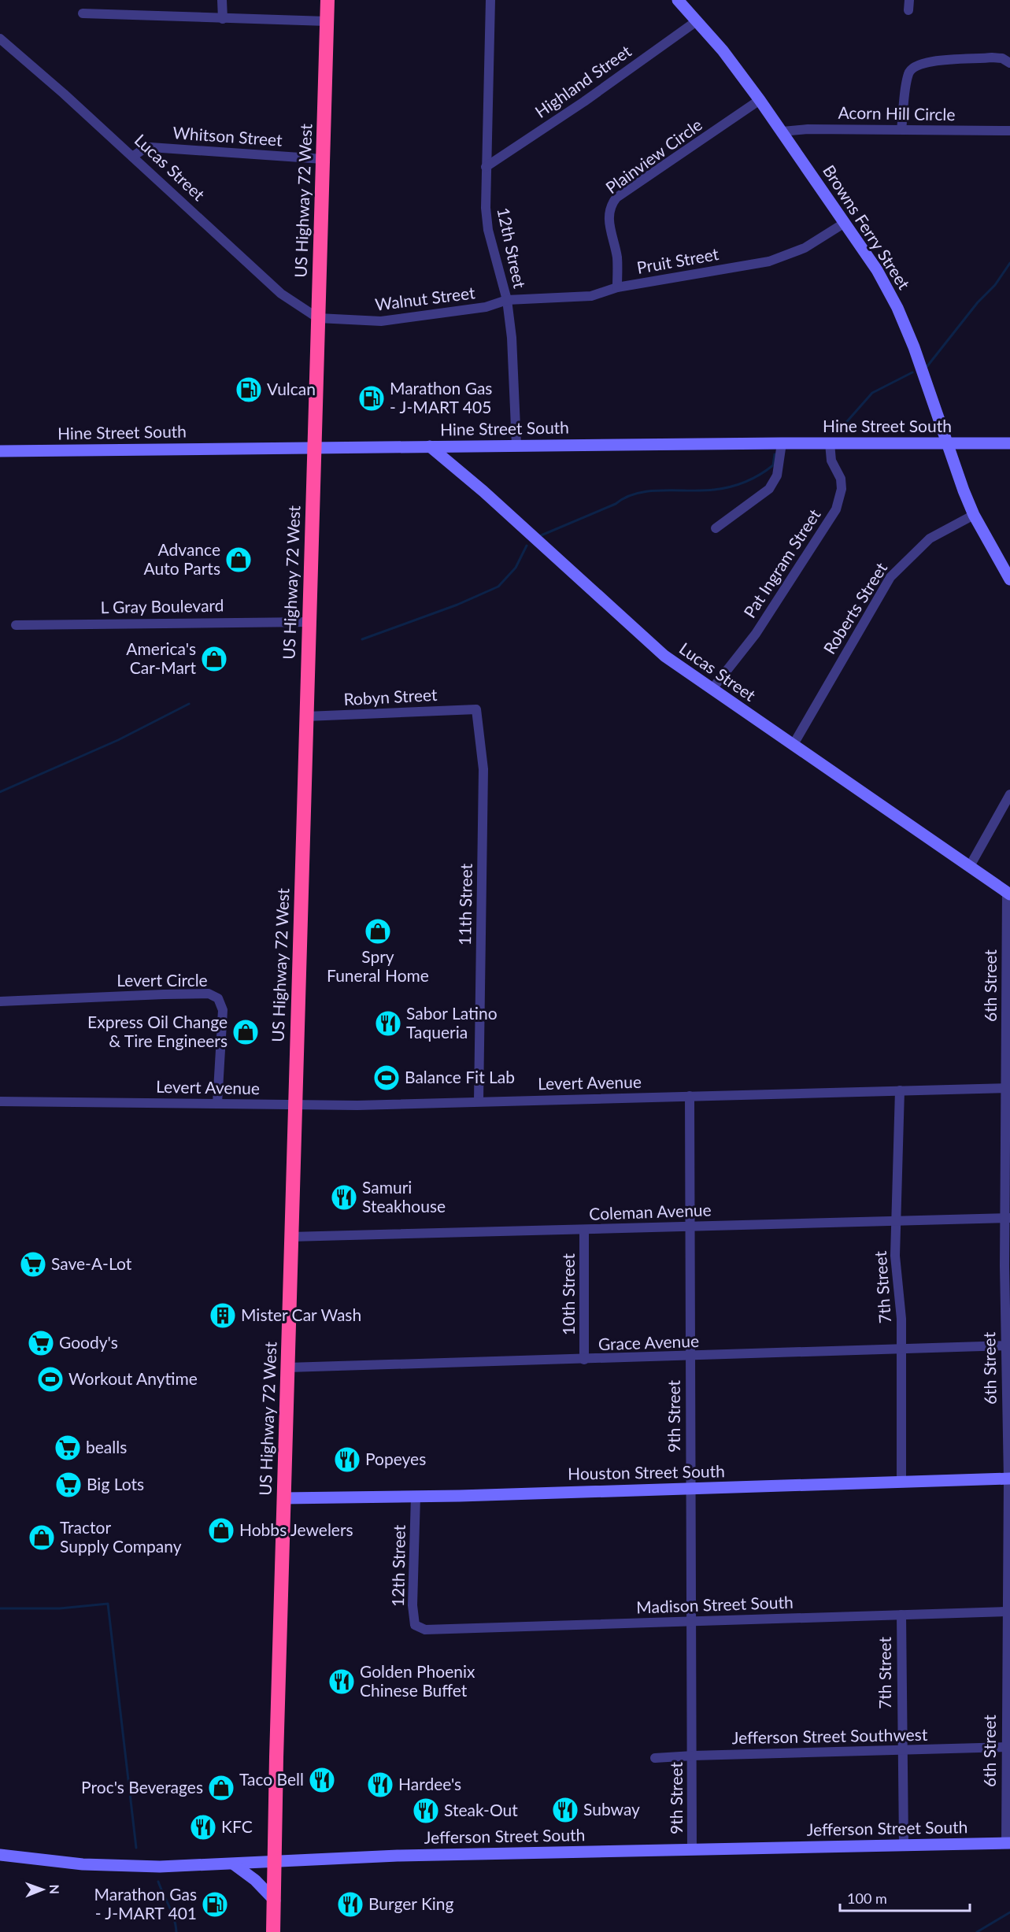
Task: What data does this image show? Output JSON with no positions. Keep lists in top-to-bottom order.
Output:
{
  "streets": {
    "highway": ["US Highway 72 West"],
    "street": [
      "Highland Street",
      "Acorn Hill Circle",
      "Whitson Street",
      "Plainview Circle",
      "Lucas Street",
      "Browns Ferry Street",
      "12th Street",
      "Pruit Street",
      "Walnut Street",
      "Hine Street South",
      "Pat Ingram Street",
      "L Gray Boulevard",
      "Roberts Street",
      "Robyn Street",
      "11th Street",
      "Levert Circle",
      "6th Street",
      "Levert Avenue",
      "Coleman Avenue",
      "7th Street",
      "10th Street",
      "Grace Avenue",
      "9th Street",
      "Houston Street South",
      "Madison Street South",
      "Jefferson Street Southwest",
      "Jefferson Street South"
    ]
  },
  "crossings": [
    ["Highland Street", "Browns Ferry Street"],
    ["Highland Street", "12th Street"],
    ["Acorn Hill Circle", "Browns Ferry Street"],
    ["Whitson Street", "Lucas Street"],
    ["Whitson Street", "US Highway 72 West"],
    ["Plainview Circle", "Browns Ferry Street"],
    ["Plainview Circle", "Pruit Street"],
    ["Lucas Street", "US Highway 72 West"],
    ["Lucas Street", "Walnut Street"],
    ["Lucas Street", "Hine Street South"],
    ["Lucas Street", "Pat Ingram Street"],
    ["Lucas Street", "Roberts Street"],
    ["Lucas Street", "6th Street"],
    ["US Highway 72 West", "Walnut Street"],
    ["US Highway 72 West", "Hine Street South"],
    ["US Highway 72 West", "L Gray Boulevard"],
    ["US Highway 72 West", "Robyn Street"],
    ["US Highway 72 West", "Levert Avenue"],
    ["US Highway 72 West", "Coleman Avenue"],
    ["US Highway 72 West", "Grace Avenue"],
    ["US Highway 72 West", "Houston Street South"],
    ["US Highway 72 West", "Jefferson Street South"],
    ["Browns Ferry Street", "Pruit Street"],
    ["Browns Ferry Street", "Hine Street South"],
    ["Browns Ferry Street", "Roberts Street"],
    ["12th Street", "Pruit Street"],
    ["12th Street", "Walnut Street"],
    ["12th Street", "Hine Street South"],
    ["12th Street", "Houston Street South"],
    ["12th Street", "Madison Street South"],
    ["Pruit Street", "Walnut Street"],
    ["Hine Street South", "Pat Ingram Street"],
    ["Robyn Street", "11th Street"],
    ["11th Street", "Levert Avenue"],
    ["Levert Circle", "Levert Avenue"],
    ["6th Street", "Levert Avenue"],
    ["6th Street", "Coleman Avenue"],
    ["6th Street", "Grace Avenue"],
    ["6th Street", "Houston Street South"],
    ["6th Street", "Madison Street South"],
    ["6th Street", "Jefferson Street Southwest"],
    ["6th Street", "Jefferson Street South"],
    ["Levert Avenue", "7th Street"],
    ["Levert Avenue", "9th Street"],
    ["Coleman Avenue", "7th Street"],
    ["Coleman Avenue", "10th Street"],
    ["Coleman Avenue", "9th Street"],
    ["7th Street", "Grace Avenue"],
    ["7th Street", "Houston Street South"],
    ["7th Street", "Madison Street South"],
    ["7th Street", "Jefferson Street Southwest"],
    ["7th Street", "Jefferson Street South"],
    ["10th Street", "Grace Avenue"],
    ["Grace Avenue", "9th Street"],
    ["9th Street", "Houston Street South"],
    ["9th Street", "Madison Street South"],
    ["9th Street", "Jefferson Street Southwest"],
    ["9th Street", "Jefferson Street South"]
  ],
  "places": {
    "fuel station": ["Vulcan", "Marathon Gas - J-MART 405", "Marathon Gas - J-MART 401"],
    "shop": [
      "Advance Auto Parts",
      "America's Car-Mart",
      "Spry Funeral Home",
      "Express Oil Change & Tire Engineers",
      "Hobbs Jewelers",
      "Tractor Supply Company",
      "Proc's Beverages"
    ],
    "restaurant": [
      "Sabor Latino Taqueria",
      "Samuri Steakhouse",
      "Popeyes",
      "Golden Phoenix Chinese Buffet",
      "Taco Bell",
      "Hardee's",
      "Subway",
      "Steak-Out",
      "KFC",
      "Burger King"
    ],
    "sports": ["Balance Fit Lab", "Workout Anytime"],
    "supermarket": [
      "Save-A-Lot",
      "Goody's",
      "bealls",
      "Big Lots"
    ],
    "building": ["Mister Car Wash"]
  },
  "scale_bar": "100 m",
  "north": "right"
}
